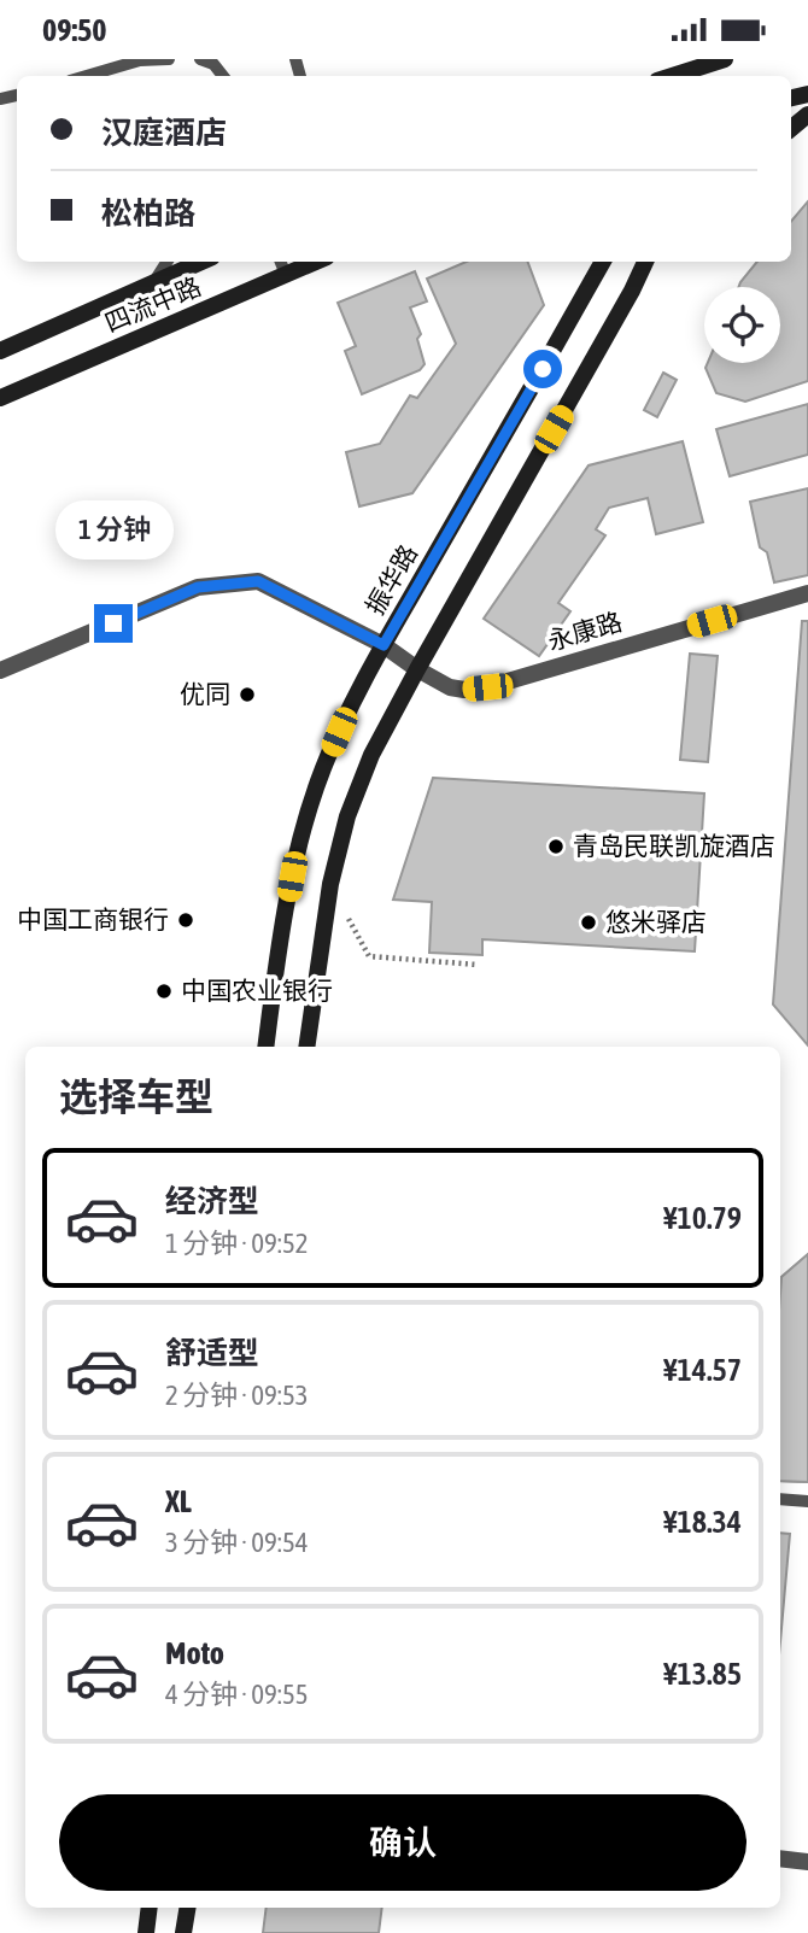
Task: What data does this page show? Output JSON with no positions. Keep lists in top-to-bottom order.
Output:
{
  "streets": {
    "main road": ["四流中路", "振华路"],
    "street": ["永康路"]
  },
  "crossings": [
    ["振华路", "永康路"]
  ],
  "places": [
    "优同",
    "青岛民联凯旋酒店",
    "中国工商银行",
    "悠米驿店",
    "中国农业银行"
  ],
  "page": {
    "status": "09:50",
    "banner": ["汉庭酒店", "松柏路"],
    "bubble": "1 分钟",
    "heading": "选择车型",
    "list": [
      {
        "name": "经济型",
        "note": "1 分钟 · 09:52",
        "value": "¥10.79"
      },
      {
        "name": "舒适型",
        "note": "2 分钟 · 09:53",
        "value": "¥14.57"
      },
      {
        "name": "XL",
        "note": "3 分钟 · 09:54",
        "value": "¥18.34"
      },
      {
        "name": "Moto",
        "note": "4 分钟 · 09:55",
        "value": "¥13.85"
      }
    ],
    "buttons": "确认"
  }
}
